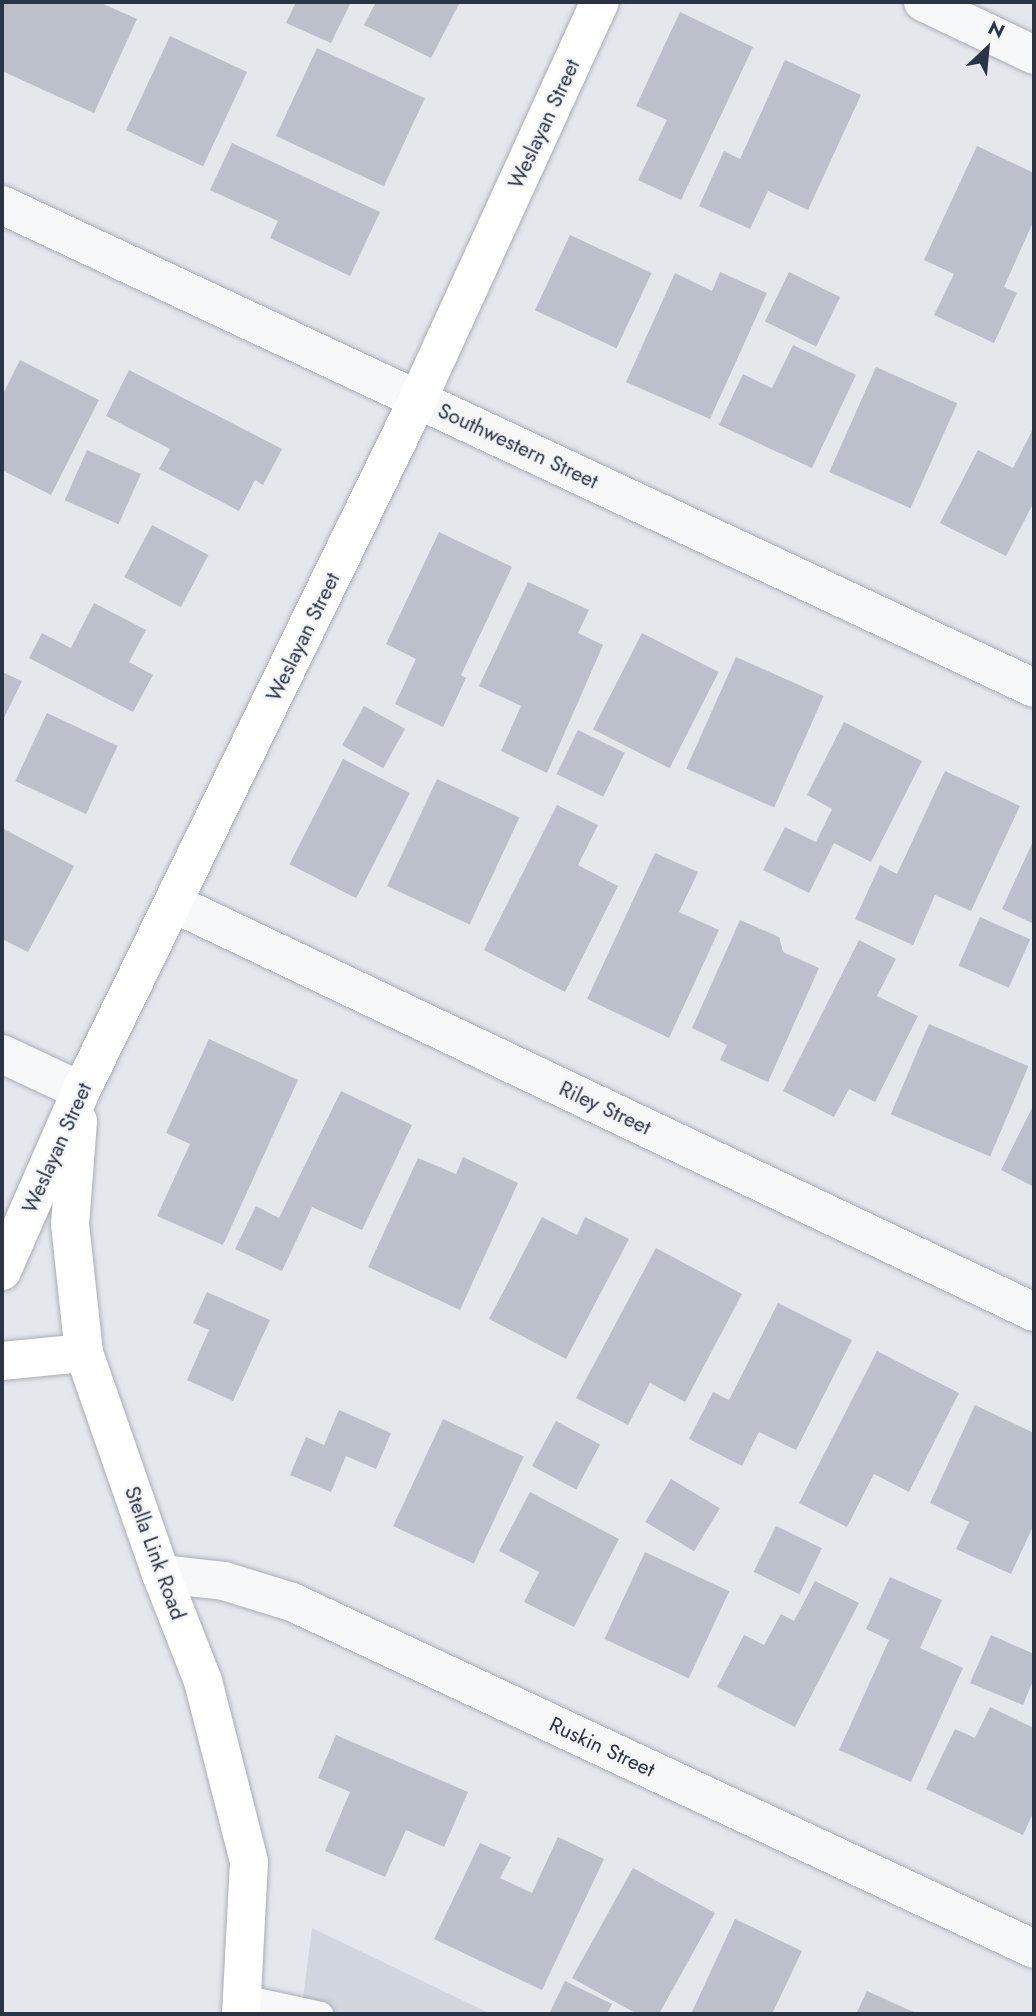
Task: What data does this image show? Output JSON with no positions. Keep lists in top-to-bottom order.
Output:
{
  "streets": {
    "main road": ["Weslayan Street", "Stella Link Road"],
    "street": ["Southwestern Street", "Riley Street", "Ruskin Street"]
  },
  "crossings": [
    ["Weslayan Street", "Southwestern Street"],
    ["Weslayan Street", "Riley Street"],
    ["Weslayan Street", "Stella Link Road"],
    ["Stella Link Road", "Ruskin Street"]
  ],
  "north": "top right"
}
